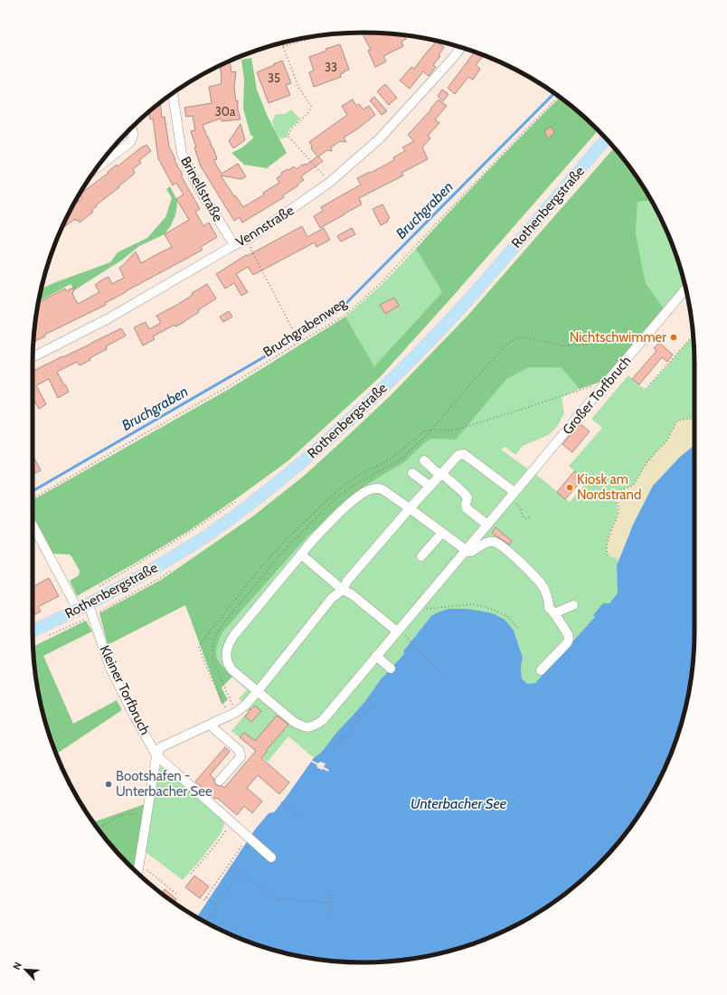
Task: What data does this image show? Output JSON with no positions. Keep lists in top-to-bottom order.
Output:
{
  "streets": {
    "main road": ["Rothenbergstraße"],
    "street": [
      "Brinellstraße",
      "Vennstraße",
      "Großer Torfbruch",
      "Kleiner Torfbruch"
    ],
    "path": ["Bruchgrabenweg"]
  },
  "crossings": [
    ["Brinellstraße", "Vennstraße"],
    ["Rothenbergstraße", "Kleiner Torfbruch"],
    ["Großer Torfbruch", "Kleiner Torfbruch"]
  ],
  "water": ["Bruchgraben", "Unterbacher See"],
  "places": ["Nichtschwimmer", "Kiosk am Nordstrand", "Bootshafen - Unterbacher See"],
  "house_numbers": ["33", "35", "30a"],
  "north": "top left"
}
